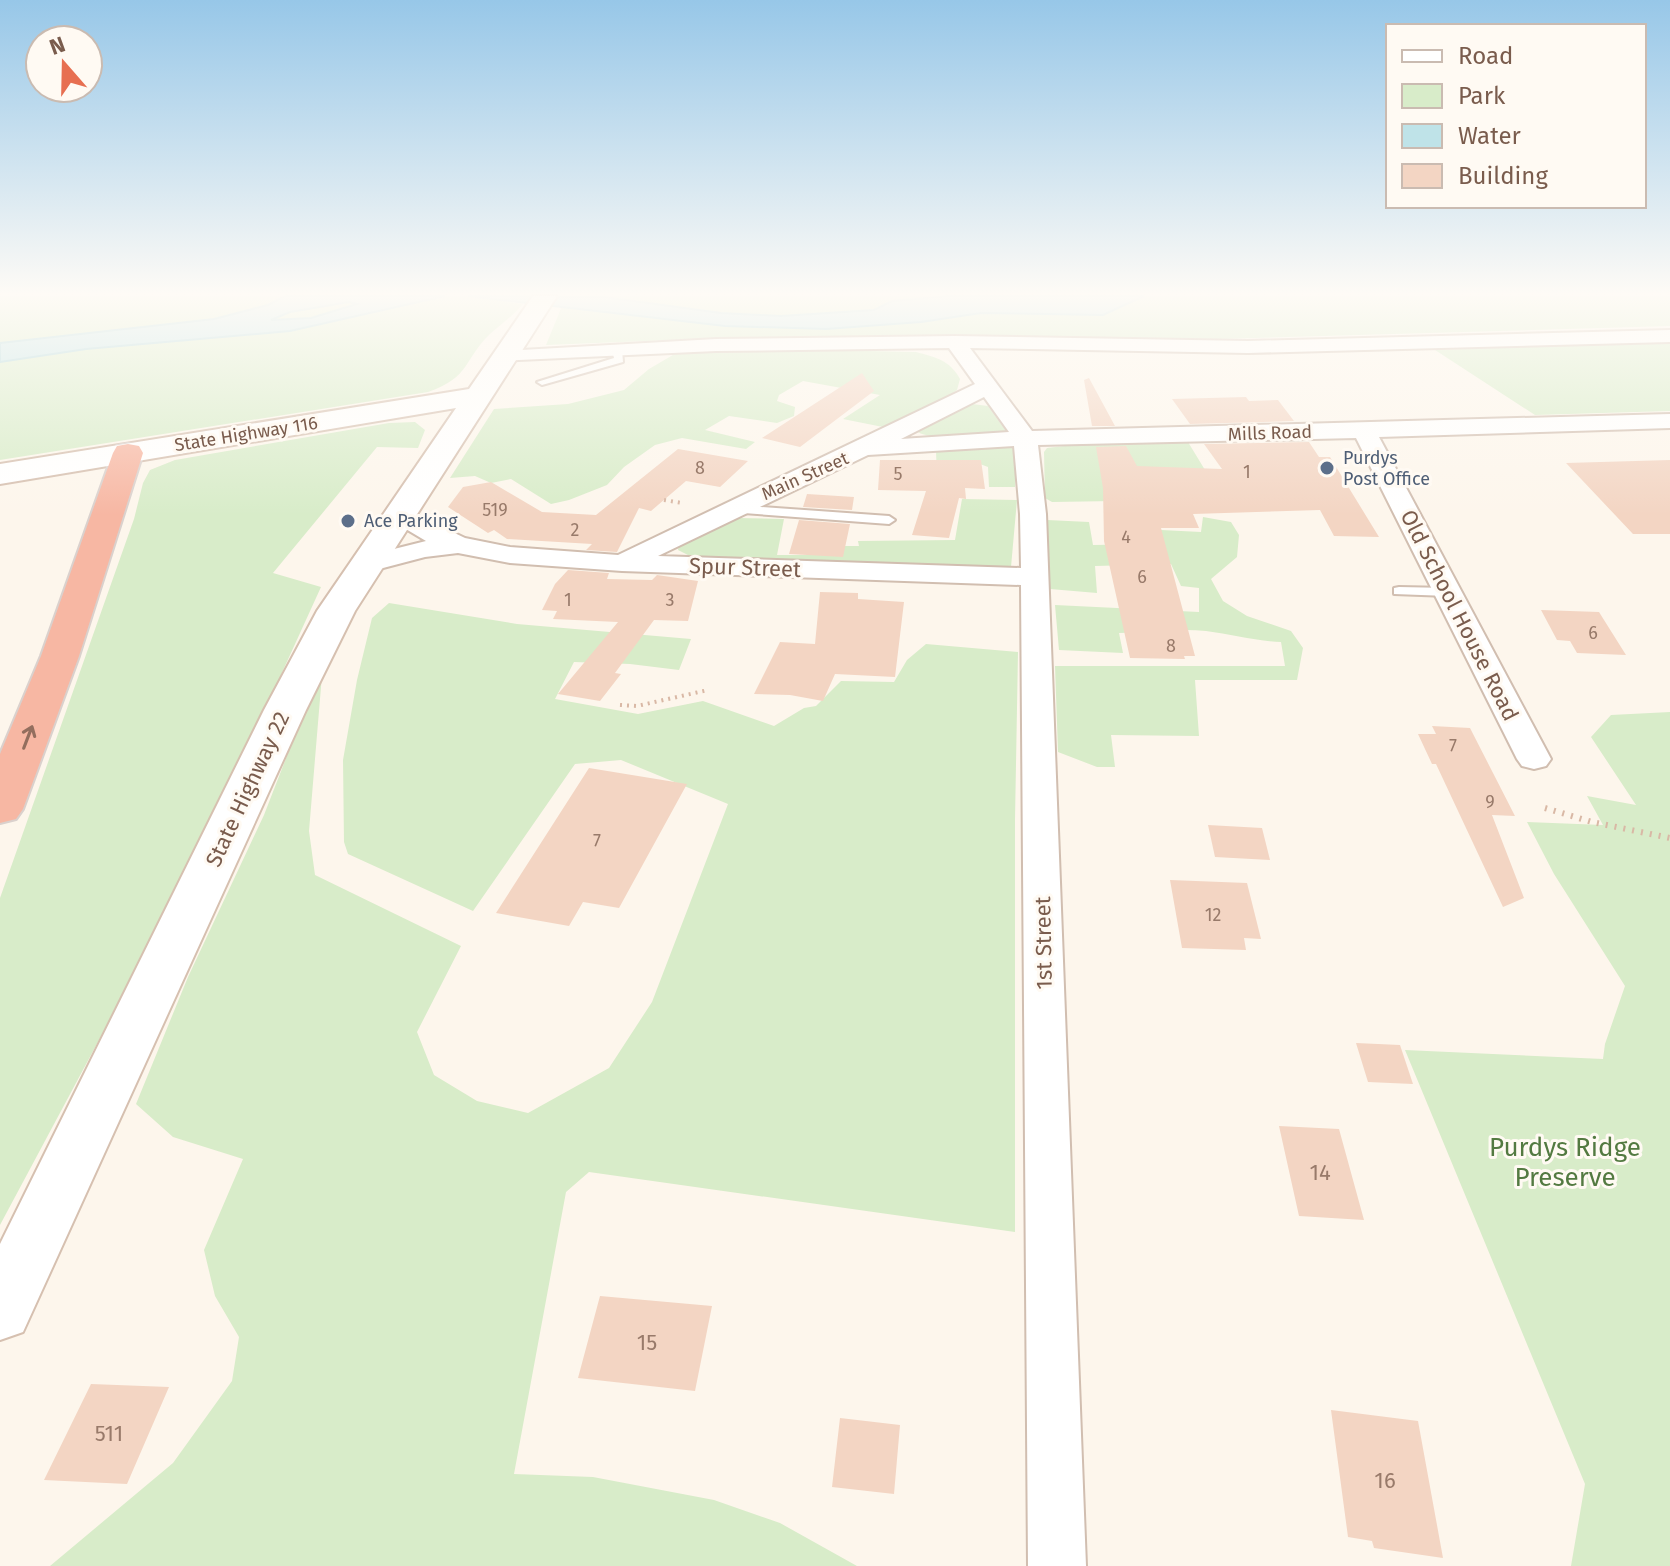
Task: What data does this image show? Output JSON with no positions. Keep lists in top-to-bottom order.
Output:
{
  "streets": {
    "main road": ["State Highway 116", "State Highway 22"],
    "street": [
      "Mills Road",
      "Main Street",
      "Spur Street",
      "Old School House Road",
      "1st Street"
    ]
  },
  "crossings": [
    ["Mills Road", "Main Street"],
    ["Mills Road", "Old School House Road"],
    ["Mills Road", "1st Street"],
    ["State Highway 116", "State Highway 22"],
    ["Main Street", "Spur Street"],
    ["Spur Street", "State Highway 22"],
    ["Spur Street", "1st Street"]
  ],
  "parks": ["Purdys Ridge Preserve"],
  "places": ["Purdys Post Office", "Ace Parking"],
  "house_numbers": [
    "8",
    "1",
    "5",
    "519",
    "2",
    "4",
    "6",
    "1",
    "3",
    "6",
    "8",
    "7",
    "9",
    "7",
    "12",
    "14",
    "15",
    "511",
    "16"
  ],
  "legend": [
    "Road",
    "Park",
    "Water",
    "Building"
  ],
  "north": "top"
}
